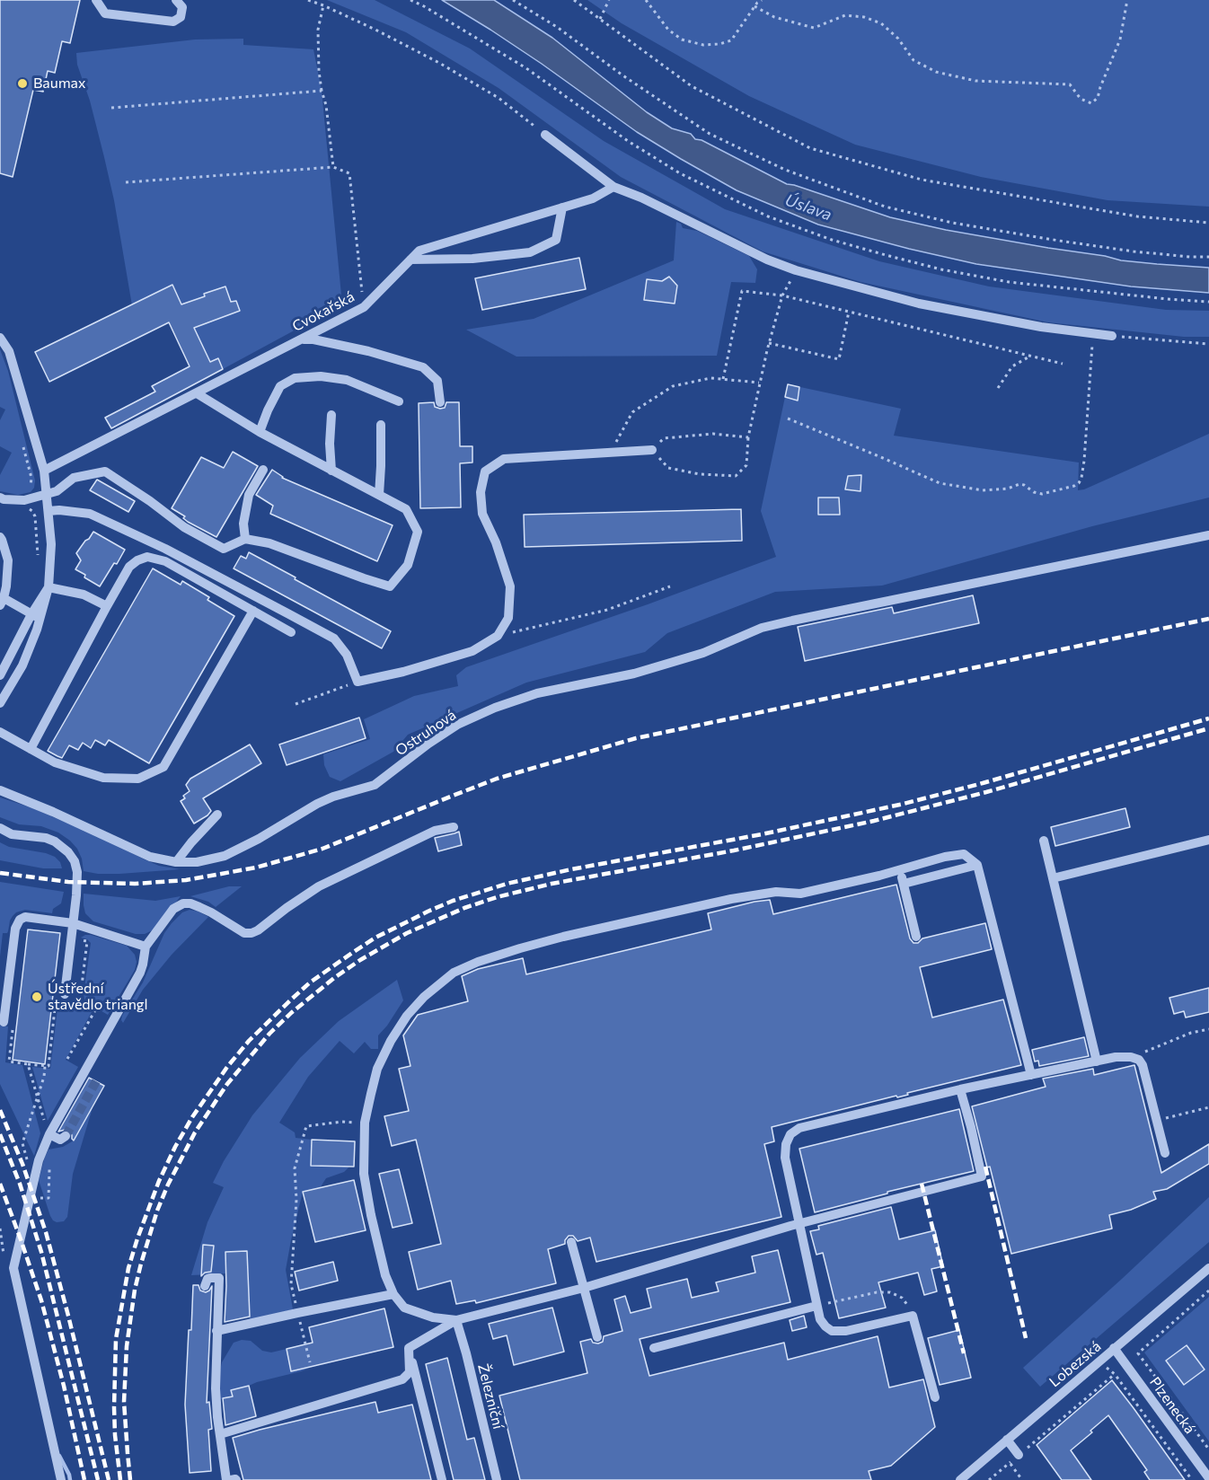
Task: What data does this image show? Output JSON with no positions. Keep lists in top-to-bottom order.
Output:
{
  "streets": {
    "street": [
      "Cvokařská",
      "Ostruhová",
      "Lobezská",
      "Železniční",
      "Plzenecká"
    ]
  },
  "crossings": [
    ["Lobezská", "Plzenecká"]
  ],
  "water": ["Úslava"],
  "places": ["Baumax", "Ústřední stavědlo triangl"]
}
